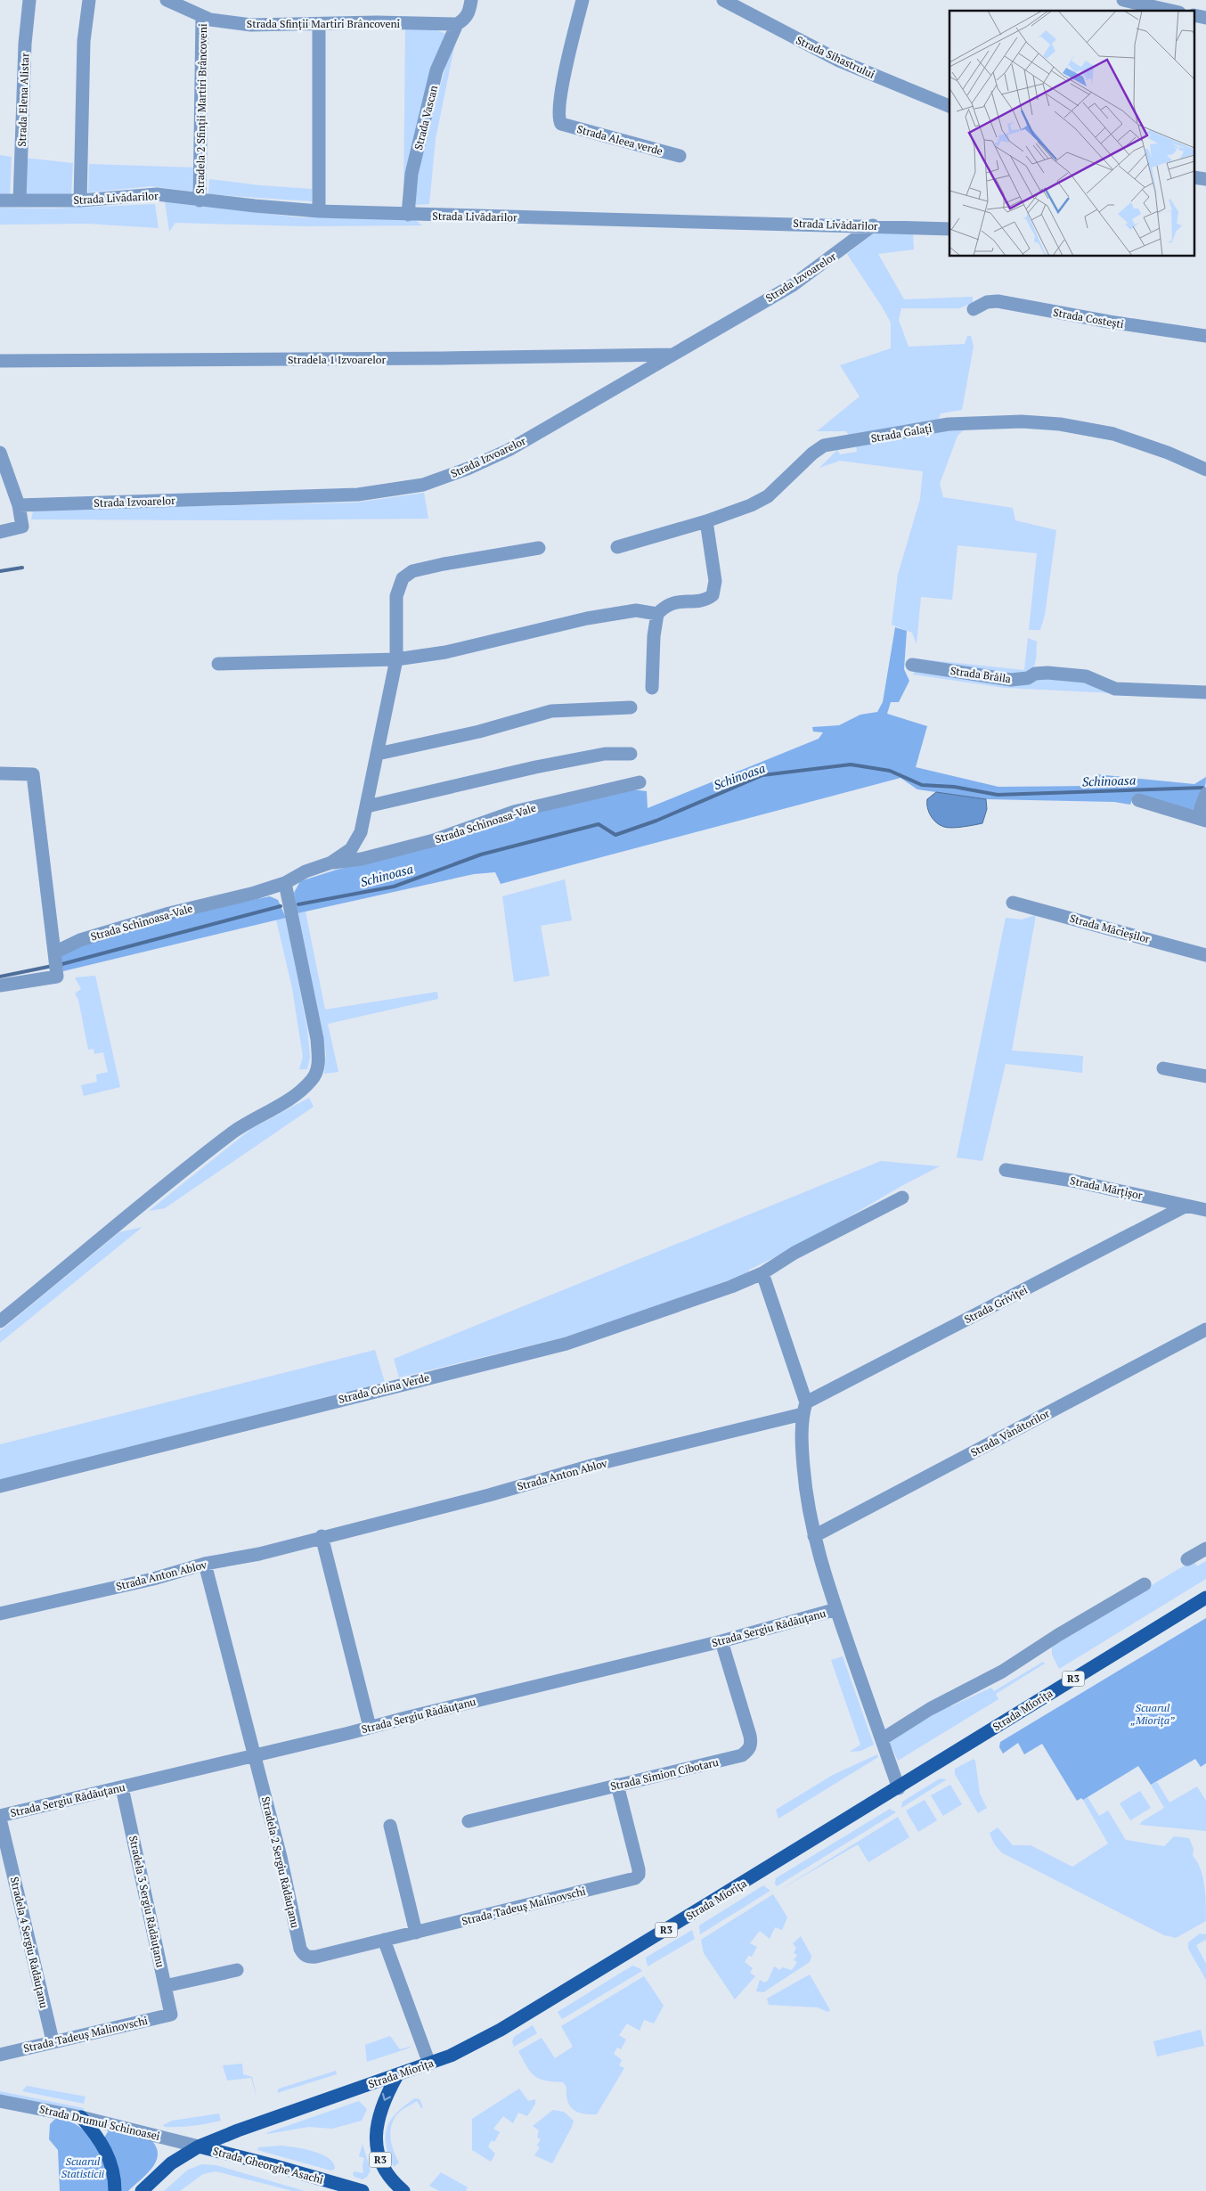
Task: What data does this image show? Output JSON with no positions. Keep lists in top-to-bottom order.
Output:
{
  "streets": {
    "main road": ["R3", "Strada Miorița", "Strada Gheorghe Asachi"],
    "street": [
      "Strada Sfinții Martiri Brâncoveni",
      "Strada Sihastrului",
      "Strada Elena Alistar",
      "Stradela 2 Sfinții Martiri Brâncoveni",
      "Strada Vascan",
      "Strada Aleea verde",
      "Strada Livădarilor",
      "Strada Izvoarelor",
      "Strada Costești",
      "Stradela 1 Izvoarelor",
      "Strada Galați",
      "Strada Brăila",
      "Strada Schinoasa-Vale",
      "Strada Măcieșilor",
      "Strada Mărțișor",
      "Strada Griviței",
      "Strada Colina Verde",
      "Strada Vânătorilor",
      "Strada Anton Ablov",
      "Strada Sergiu Rădăuțanu",
      "Strada Simion Cibotaru",
      "Stradela 2 Sergiu Rădăuțanu",
      "Stradela 3 Sergiu Rădăuțanu",
      "Strada Tadeuș Malinovschi",
      "Stradela 4 Sergiu Rădăuțanu",
      "Strada Drumul Schinoasei"
    ]
  },
  "crossings": [
    ["Strada Sfinții Martiri Brâncoveni", "Stradela 2 Sfinții Martiri Brâncoveni"],
    ["Strada Sfinții Martiri Brâncoveni", "Strada Vascan"],
    ["Strada Elena Alistar", "Strada Livădarilor"],
    ["Stradela 2 Sfinții Martiri Brâncoveni", "Strada Livădarilor"],
    ["Strada Vascan", "Strada Livădarilor"],
    ["Strada Livădarilor", "Strada Izvoarelor"],
    ["Strada Izvoarelor", "Stradela 1 Izvoarelor"],
    ["Strada Mărțișor", "Strada Griviței"],
    ["Strada Griviței", "Strada Anton Ablov"],
    ["Strada Sergiu Rădăuțanu", "Strada Simion Cibotaru"],
    ["Strada Sergiu Rădăuțanu", "Stradela 2 Sergiu Rădăuțanu"],
    ["Strada Sergiu Rădăuțanu", "Stradela 3 Sergiu Rădăuțanu"],
    ["Strada Sergiu Rădăuțanu", "Stradela 4 Sergiu Rădăuțanu"],
    ["R3", "Strada Miorița"],
    ["Strada Miorița", "Strada Drumul Schinoasei"],
    ["Strada Miorița", "Strada Gheorghe Asachi"],
    ["Strada Simion Cibotaru", "Strada Tadeuș Malinovschi"],
    ["Stradela 2 Sergiu Rădăuțanu", "Strada Tadeuș Malinovschi"],
    ["Stradela 3 Sergiu Rădăuțanu", "Strada Tadeuș Malinovschi"],
    ["Strada Tadeuș Malinovschi", "Stradela 4 Sergiu Rădăuțanu"],
    ["Strada Drumul Schinoasei", "Strada Gheorghe Asachi"]
  ],
  "water": ["Schinoasa"],
  "parks": ["Scuarul „Miorița”", "Scuarul Statisticii"]
}
